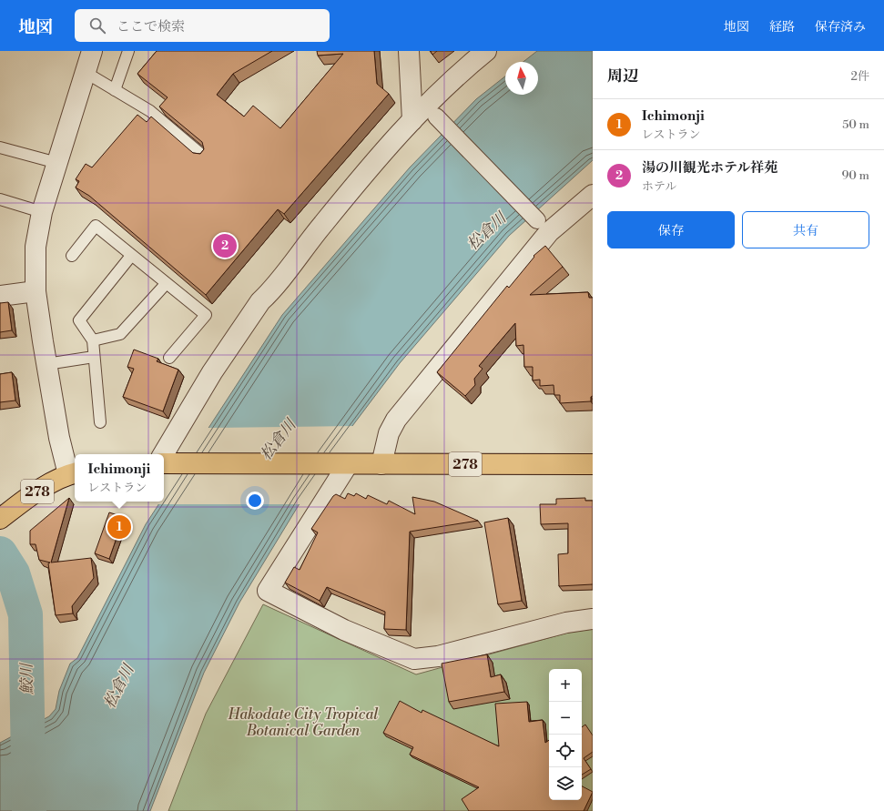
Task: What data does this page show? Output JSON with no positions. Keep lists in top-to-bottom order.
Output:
{
  "streets": {
    "highway": ["278"]
  },
  "water": ["松倉川", "鮫川"],
  "parks": ["Hakodate City Tropical Botanical Garden"],
  "north": "top",
  "page": {
    "header": "地図",
    "search": "ここで検索",
    "nav": ["地図", "経路", "保存済み"],
    "heading": ["周辺", "2件"],
    "list": [
      {
        "mark": "1",
        "name": "Ichimonji",
        "note": "レストラン",
        "value": "50 m"
      },
      {
        "mark": "2",
        "name": "湯の川観光ホテル祥苑",
        "note": "ホテル",
        "value": "90 m"
      }
    ],
    "buttons": ["保存", "共有"],
    "pins": ["2", "1"],
    "popup": ["Ichimonji", "レストラン"],
    "map_buttons": ["+", "−"]
  }
}
